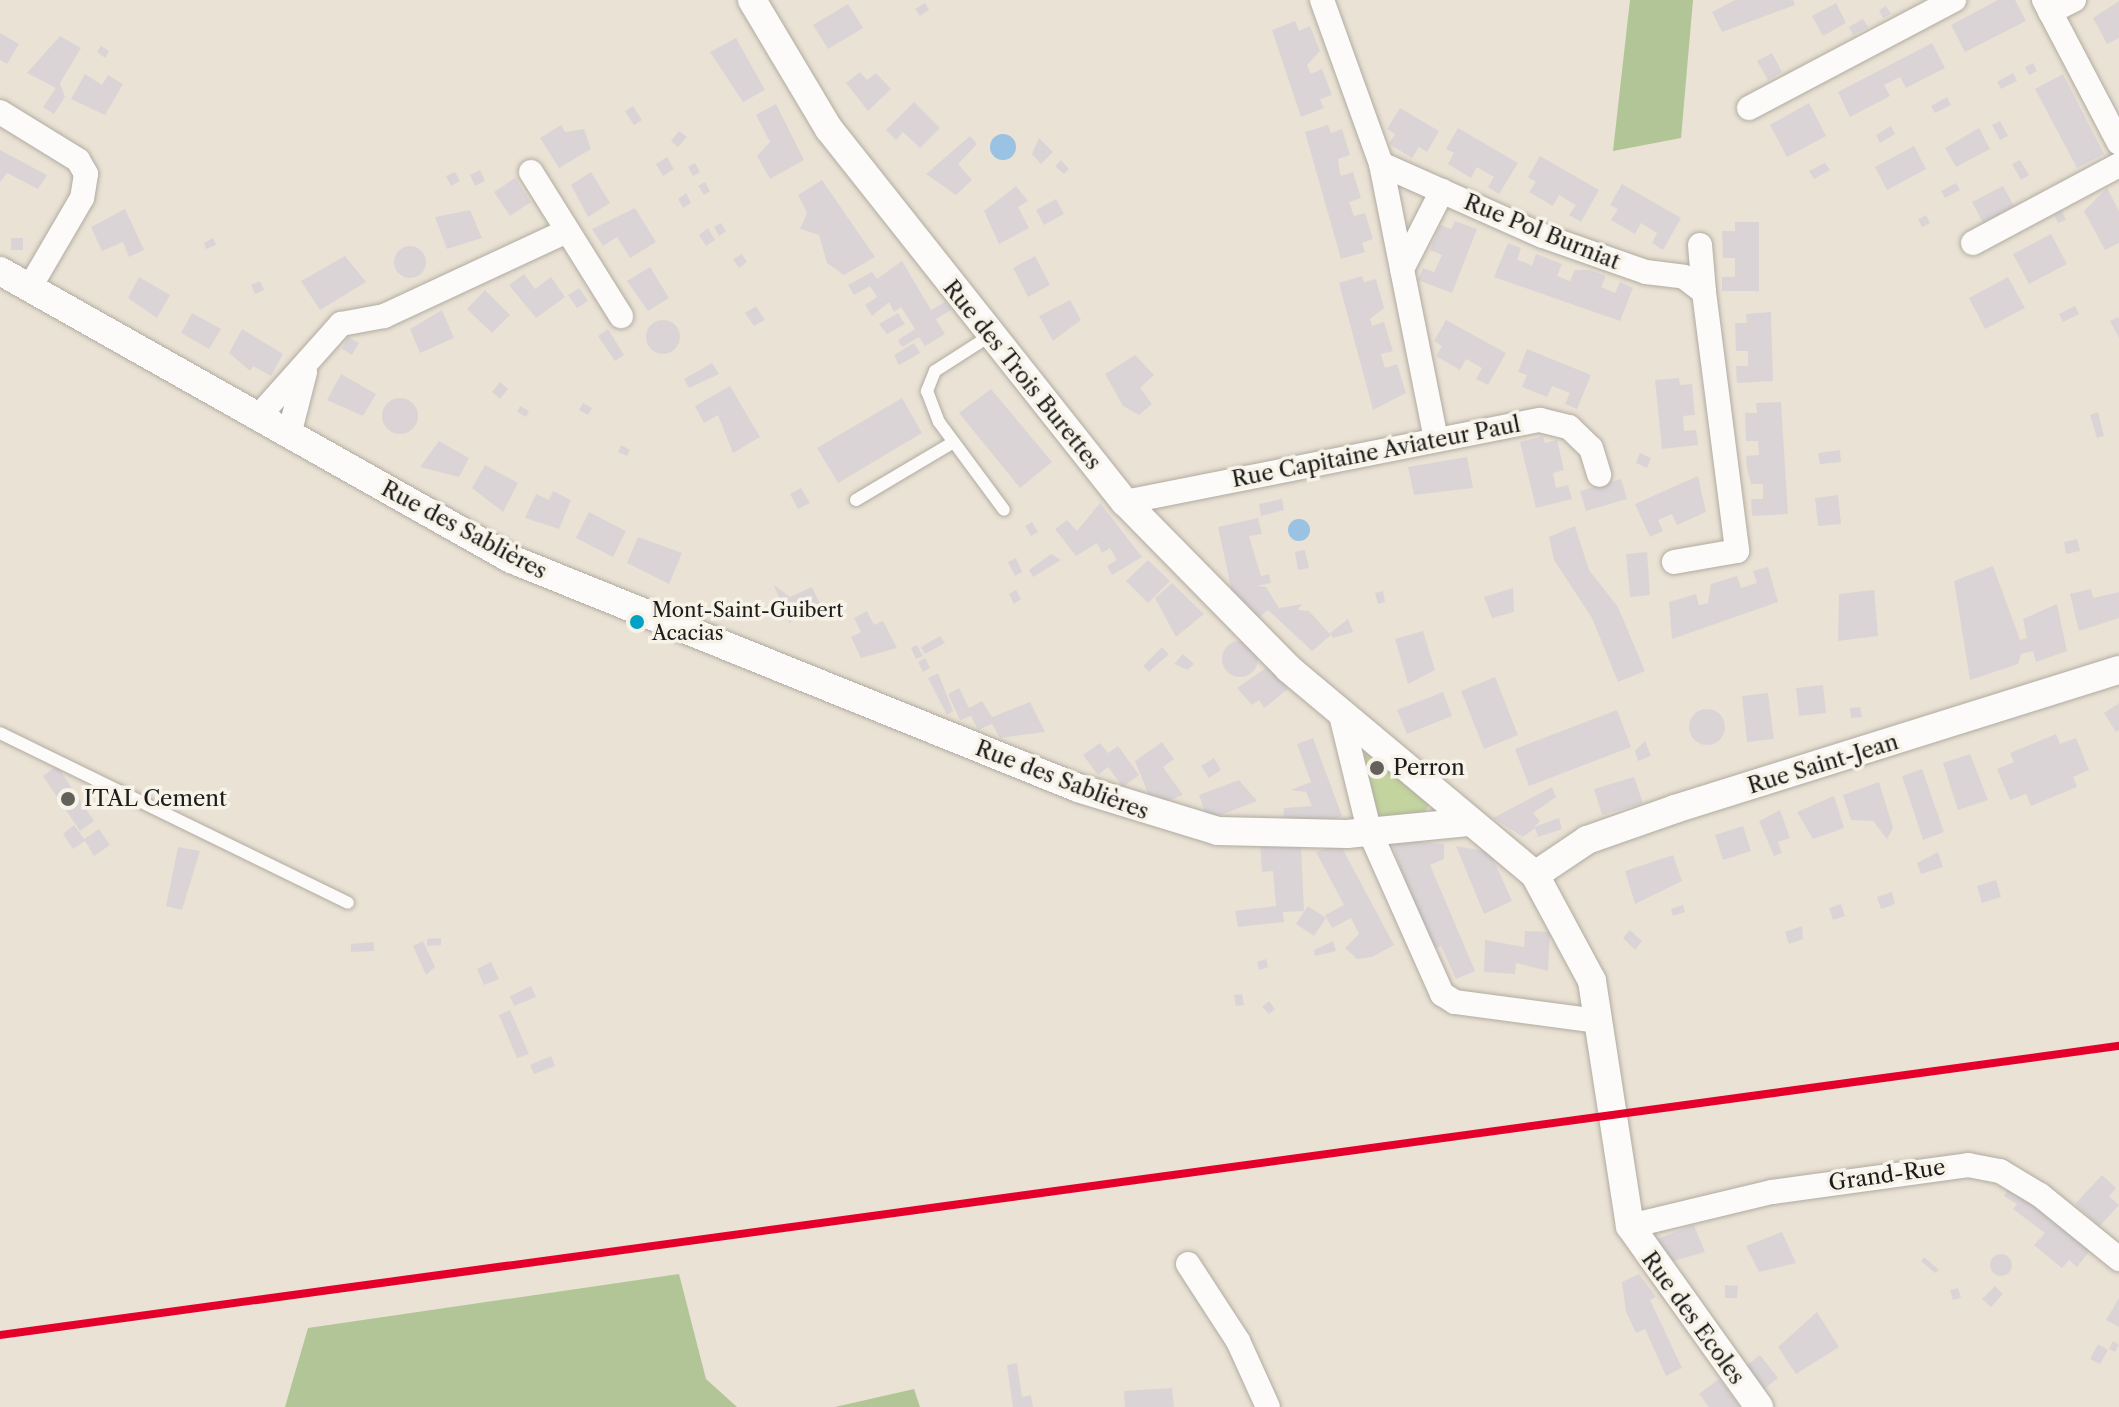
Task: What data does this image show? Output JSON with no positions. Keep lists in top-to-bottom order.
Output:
{
  "streets": {
    "street": [
      "Rue Pol Burniat",
      "Rue des Trois Burettes",
      "Rue Capitaine Aviateur Paul",
      "Rue des Sablières",
      "Rue Saint-Jean",
      "Grand-Rue",
      "Rue des Ecoles"
    ]
  },
  "crossings": [
    ["Rue des Trois Burettes", "Rue Capitaine Aviateur Paul"],
    ["Rue des Trois Burettes", "Rue des Sablières"],
    ["Rue des Trois Burettes", "Rue des Ecoles"],
    ["Rue des Sablières", "Rue des Ecoles"],
    ["Rue Saint-Jean", "Rue des Ecoles"],
    ["Grand-Rue", "Rue des Ecoles"]
  ],
  "places": ["Mont-Saint-Guibert Acacias", "Perron", "ITAL Cement"]
}
